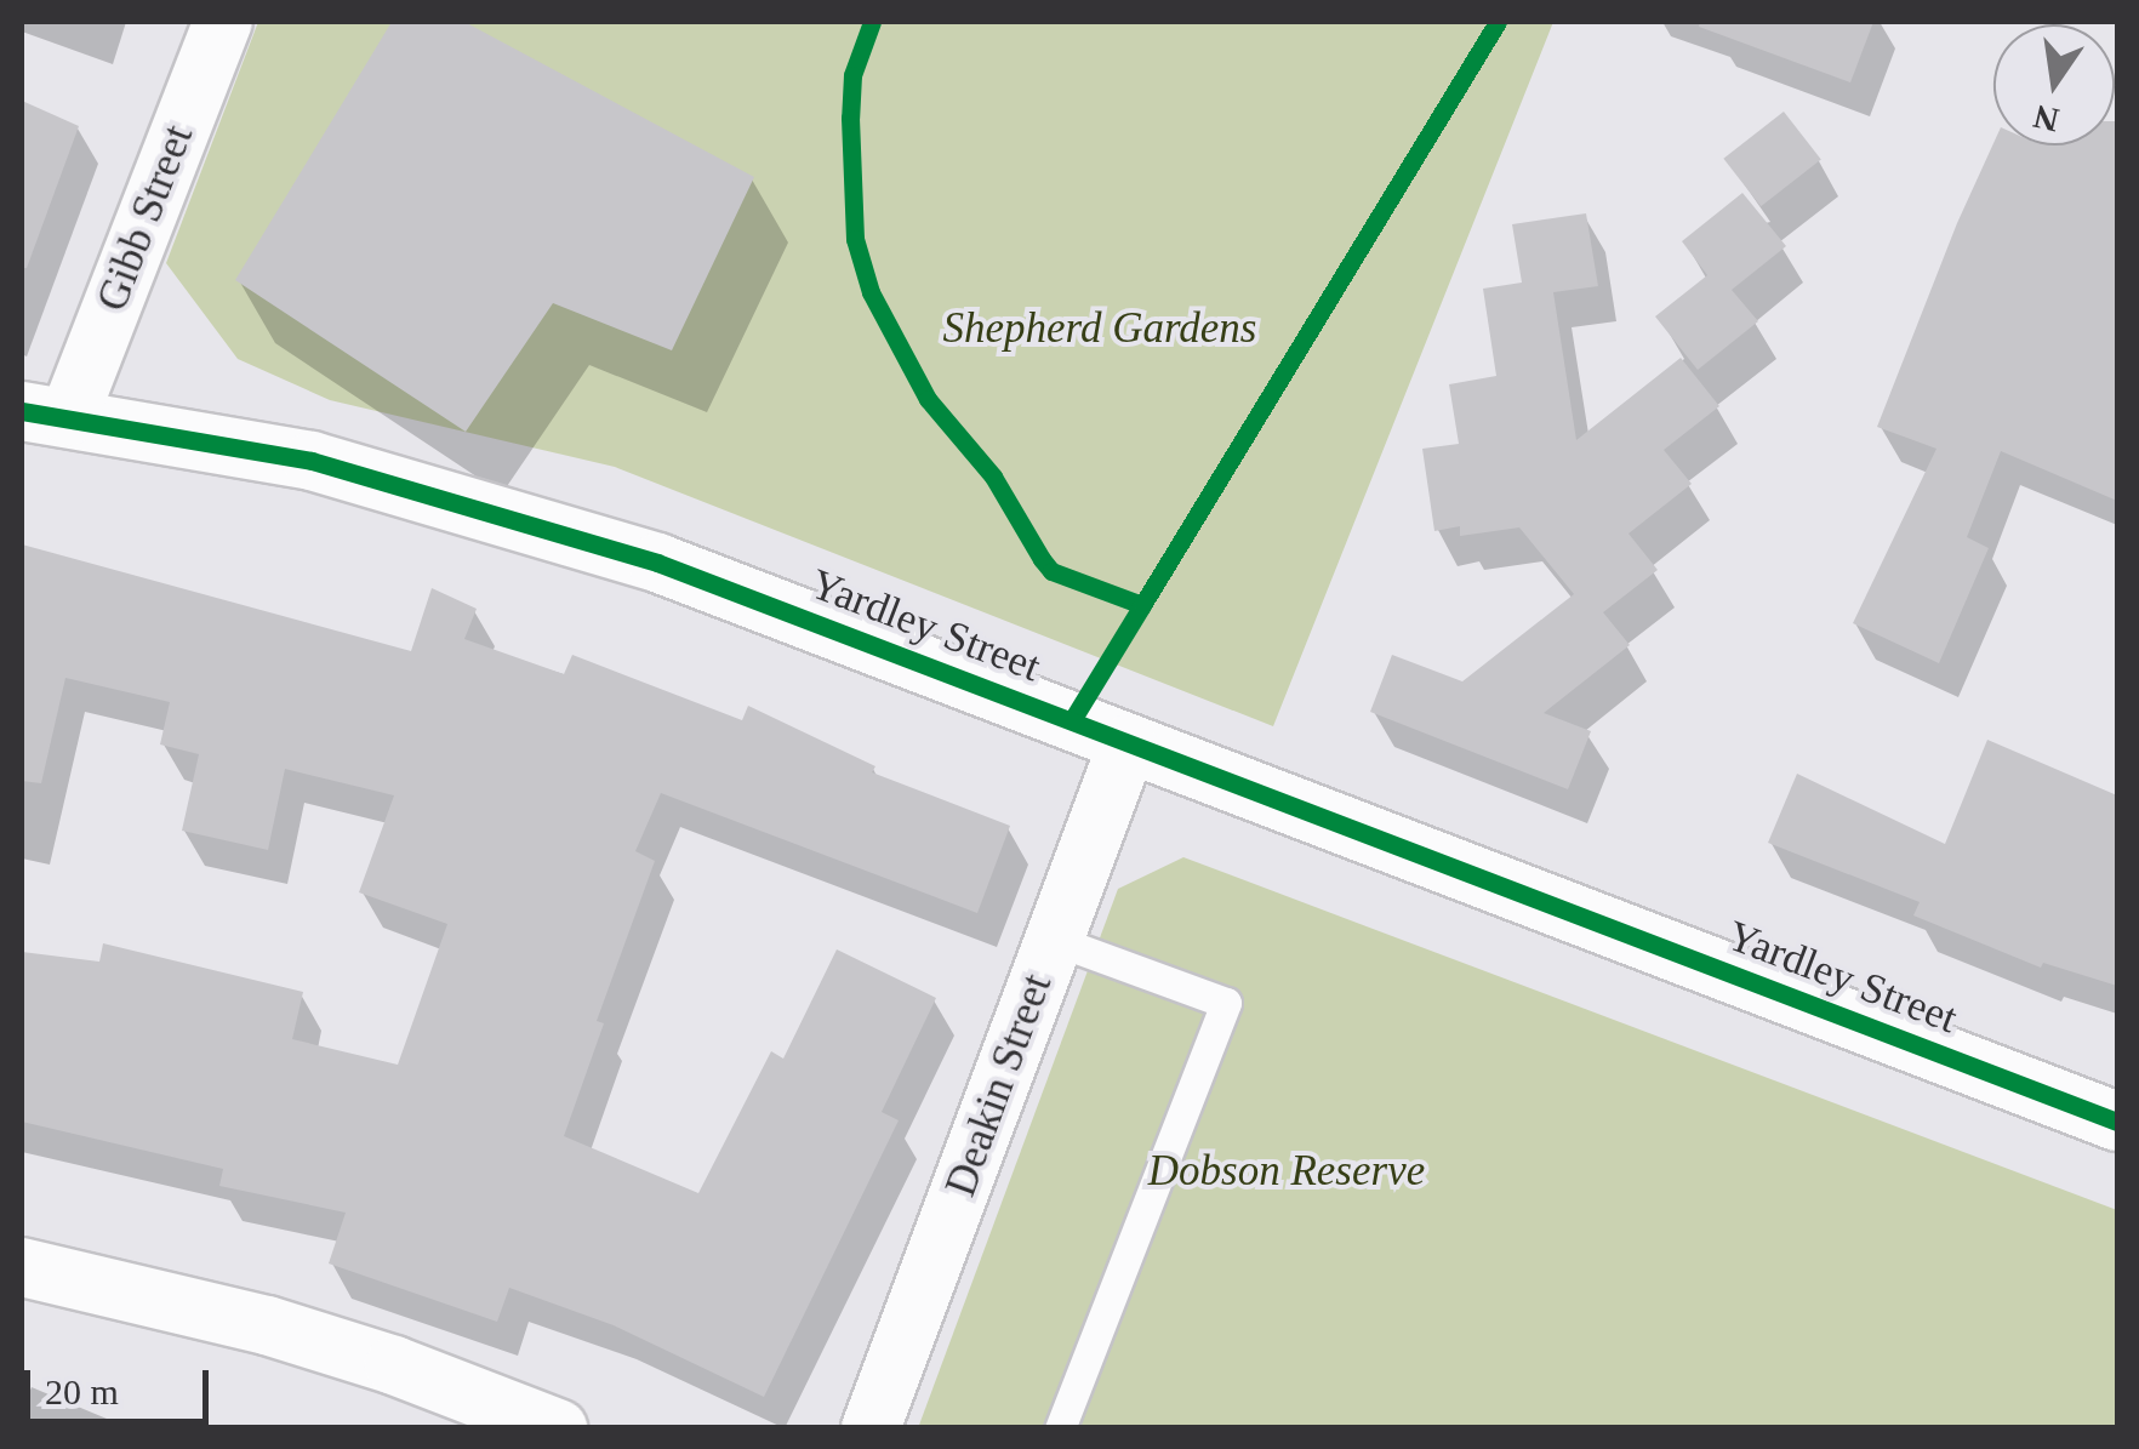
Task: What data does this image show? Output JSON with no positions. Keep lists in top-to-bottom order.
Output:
{
  "streets": {
    "street": ["Gibb Street", "Yardley Street", "Deakin Street"]
  },
  "crossings": [
    ["Gibb Street", "Yardley Street"],
    ["Yardley Street", "Deakin Street"]
  ],
  "parks": ["Shepherd Gardens", "Dobson Reserve"],
  "scale_bar": "20 m",
  "north": "bottom"
}
